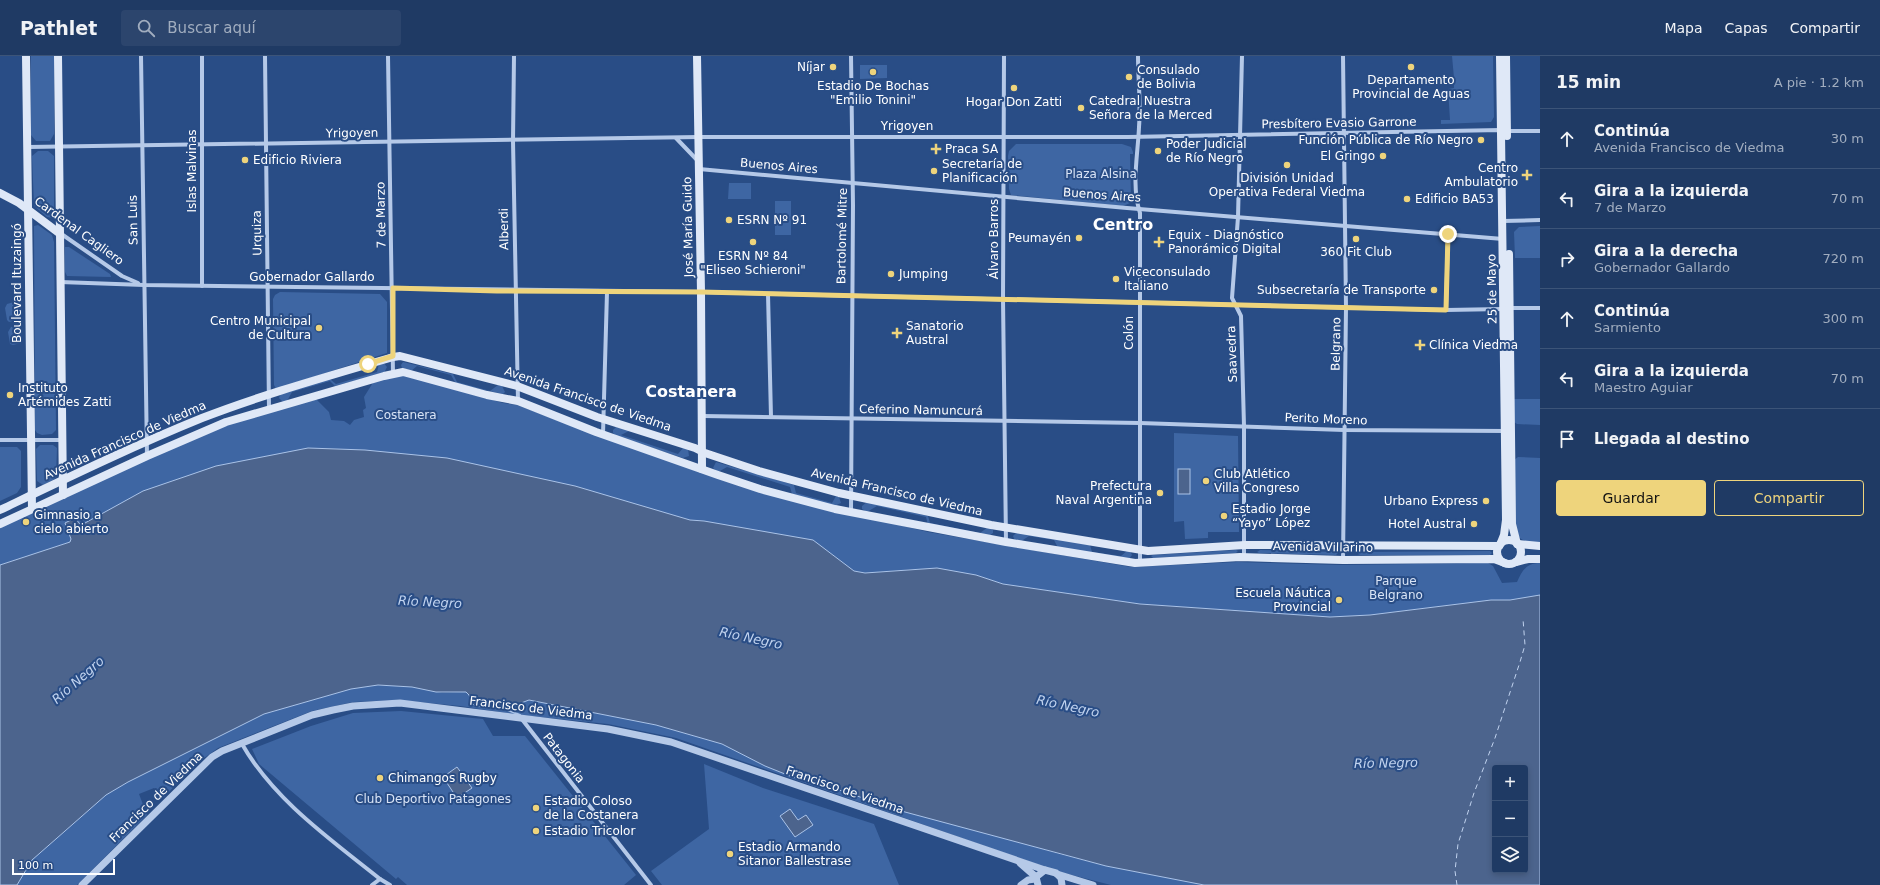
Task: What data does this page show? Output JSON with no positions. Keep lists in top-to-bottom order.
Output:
{
  "streets": {
    "main road": [
      "José María Guido",
      "Cardenal Cagliero",
      "Boulevard Ituzaingó",
      "25 de Mayo",
      "Avenida Francisco de Viedma",
      "Avenida Villarino"
    ],
    "street": [
      "Presbítero Evasio Garrone",
      "Yrigoyen",
      "Buenos Aires",
      "Islas Malvinas",
      "7 de Marzo",
      "San Luis",
      "Alberdi",
      "Urquiza",
      "Bartolomé Mitre",
      "Álvaro Barros",
      "Gobernador Gallardo",
      "Colón",
      "Belgrano",
      "Saavedra",
      "Ceferino Namuncurá",
      "Perito Moreno",
      "Francisco de Viedma",
      "Patagonia"
    ]
  },
  "crossings": [
    ["Presbítero Evasio Garrone", "Yrigoyen"],
    ["Presbítero Evasio Garrone", "25 de Mayo"],
    ["Presbítero Evasio Garrone", "Colón"],
    ["Presbítero Evasio Garrone", "Belgrano"],
    ["Presbítero Evasio Garrone", "Saavedra"],
    ["Yrigoyen", "Islas Malvinas"],
    ["Yrigoyen", "7 de Marzo"],
    ["Yrigoyen", "San Luis"],
    ["Yrigoyen", "José María Guido"],
    ["Yrigoyen", "Alberdi"],
    ["Yrigoyen", "Urquiza"],
    ["Yrigoyen", "Bartolomé Mitre"],
    ["Yrigoyen", "Álvaro Barros"],
    ["Yrigoyen", "Boulevard Ituzaingó"],
    ["Yrigoyen", "Colón"],
    ["Buenos Aires", "José María Guido"],
    ["Buenos Aires", "Bartolomé Mitre"],
    ["Buenos Aires", "Álvaro Barros"],
    ["Buenos Aires", "25 de Mayo"],
    ["Buenos Aires", "Colón"],
    ["Buenos Aires", "Belgrano"],
    ["Buenos Aires", "Saavedra"],
    ["Islas Malvinas", "Gobernador Gallardo"],
    ["7 de Marzo", "Gobernador Gallardo"],
    ["7 de Marzo", "Avenida Francisco de Viedma"],
    ["San Luis", "Cardenal Cagliero"],
    ["San Luis", "Gobernador Gallardo"],
    ["San Luis", "Avenida Francisco de Viedma"],
    ["José María Guido", "Gobernador Gallardo"],
    ["José María Guido", "Avenida Francisco de Viedma"],
    ["José María Guido", "Ceferino Namuncurá"],
    ["Alberdi", "Gobernador Gallardo"],
    ["Alberdi", "Avenida Francisco de Viedma"],
    ["Cardenal Cagliero", "Gobernador Gallardo"],
    ["Cardenal Cagliero", "Boulevard Ituzaingó"],
    ["Urquiza", "Gobernador Gallardo"],
    ["Urquiza", "Avenida Francisco de Viedma"],
    ["Bartolomé Mitre", "Gobernador Gallardo"],
    ["Bartolomé Mitre", "Avenida Francisco de Viedma"],
    ["Bartolomé Mitre", "Ceferino Namuncurá"],
    ["Álvaro Barros", "Gobernador Gallardo"],
    ["Álvaro Barros", "Avenida Francisco de Viedma"],
    ["Álvaro Barros", "Ceferino Namuncurá"],
    ["Gobernador Gallardo", "25 de Mayo"],
    ["Gobernador Gallardo", "Colón"],
    ["Gobernador Gallardo", "Belgrano"],
    ["Gobernador Gallardo", "Saavedra"],
    ["Boulevard Ituzaingó", "Avenida Francisco de Viedma"],
    ["25 de Mayo", "Perito Moreno"],
    ["25 de Mayo", "Avenida Villarino"],
    ["Colón", "Avenida Francisco de Viedma"],
    ["Colón", "Ceferino Namuncurá"],
    ["Colón", "Perito Moreno"],
    ["Colón", "Avenida Villarino"],
    ["Belgrano", "Perito Moreno"],
    ["Belgrano", "Avenida Villarino"],
    ["Saavedra", "Perito Moreno"],
    ["Saavedra", "Avenida Villarino"],
    ["Avenida Francisco de Viedma", "Avenida Villarino"],
    ["Ceferino Namuncurá", "Perito Moreno"],
    ["Francisco de Viedma", "Patagonia"]
  ],
  "districts": ["Centro", "Costanera"],
  "water": ["Río Negro"],
  "parks": [
    "Plaza Alsina",
    "Costanera",
    "Parque Belgrano",
    "Club Deportivo Patagones"
  ],
  "places": {
    "other": [
      "Níjar",
      "Departamento Provincial de Aguas",
      "Estadio De Bochas \"Emilio Tonini\"",
      "Consulado de Bolivia",
      "Hogar Don Zatti",
      "Catedral Nuestra Señora de la Merced",
      "Función Pública de Río Negro",
      "Poder Judicial de Río Negro",
      "El Gringo",
      "Edificio Riviera",
      "División Unidad Operativa Federal Viedma",
      "Secretaría de Planificación",
      "Edificio BA53",
      "ESRN Nº 91",
      "Peumayén",
      "360 Fit Club",
      "ESRN Nº 84 \"Eliseo Schieroni\"",
      "Jumping",
      "Viceconsulado Italiano",
      "Subsecretaría de Transporte",
      "Centro Municipal de Cultura",
      "Instituto Artémides Zatti",
      "Club Atlético Villa Congreso",
      "Prefectura Naval Argentina",
      "Urbano Express",
      "Estadio Jorge “Yayo” López",
      "Gimnasio a cielo abierto",
      "Hotel Austral",
      "Escuela Náutica Provincial",
      "Chimangos Rugby",
      "Estadio Coloso de la Costanera",
      "Estadio Tricolor",
      "Estadio Armando Sitanor Ballestrase"
    ],
    "health": [
      "Praca SA",
      "Centro Ambulatorio",
      "Equix - Diagnóstico Panorámico Digital",
      "Sanatorio Austral",
      "Clínica Viedma"
    ]
  },
  "scale_bar": "100 m",
  "page": {
    "header": "Pathlet",
    "search": "Buscar aquí",
    "nav": ["Mapa", "Capas", "Compartir"],
    "heading": ["15 min", "A pie · 1.2 km"],
    "list": [
      ["Continúa", "Avenida Francisco de Viedma", "30 m"],
      ["Gira a la izquierda", "7 de Marzo", "70 m"],
      ["Gira a la derecha", "Gobernador Gallardo", "720 m"],
      ["Continúa", "Sarmiento", "300 m"],
      ["Gira a la izquierda", "Maestro Aguiar", "70 m"],
      "Llegada al destino"
    ],
    "buttons": ["Guardar", "Compartir"],
    "map_buttons": ["+", "−"],
    "scale": "100 m"
  }
}
